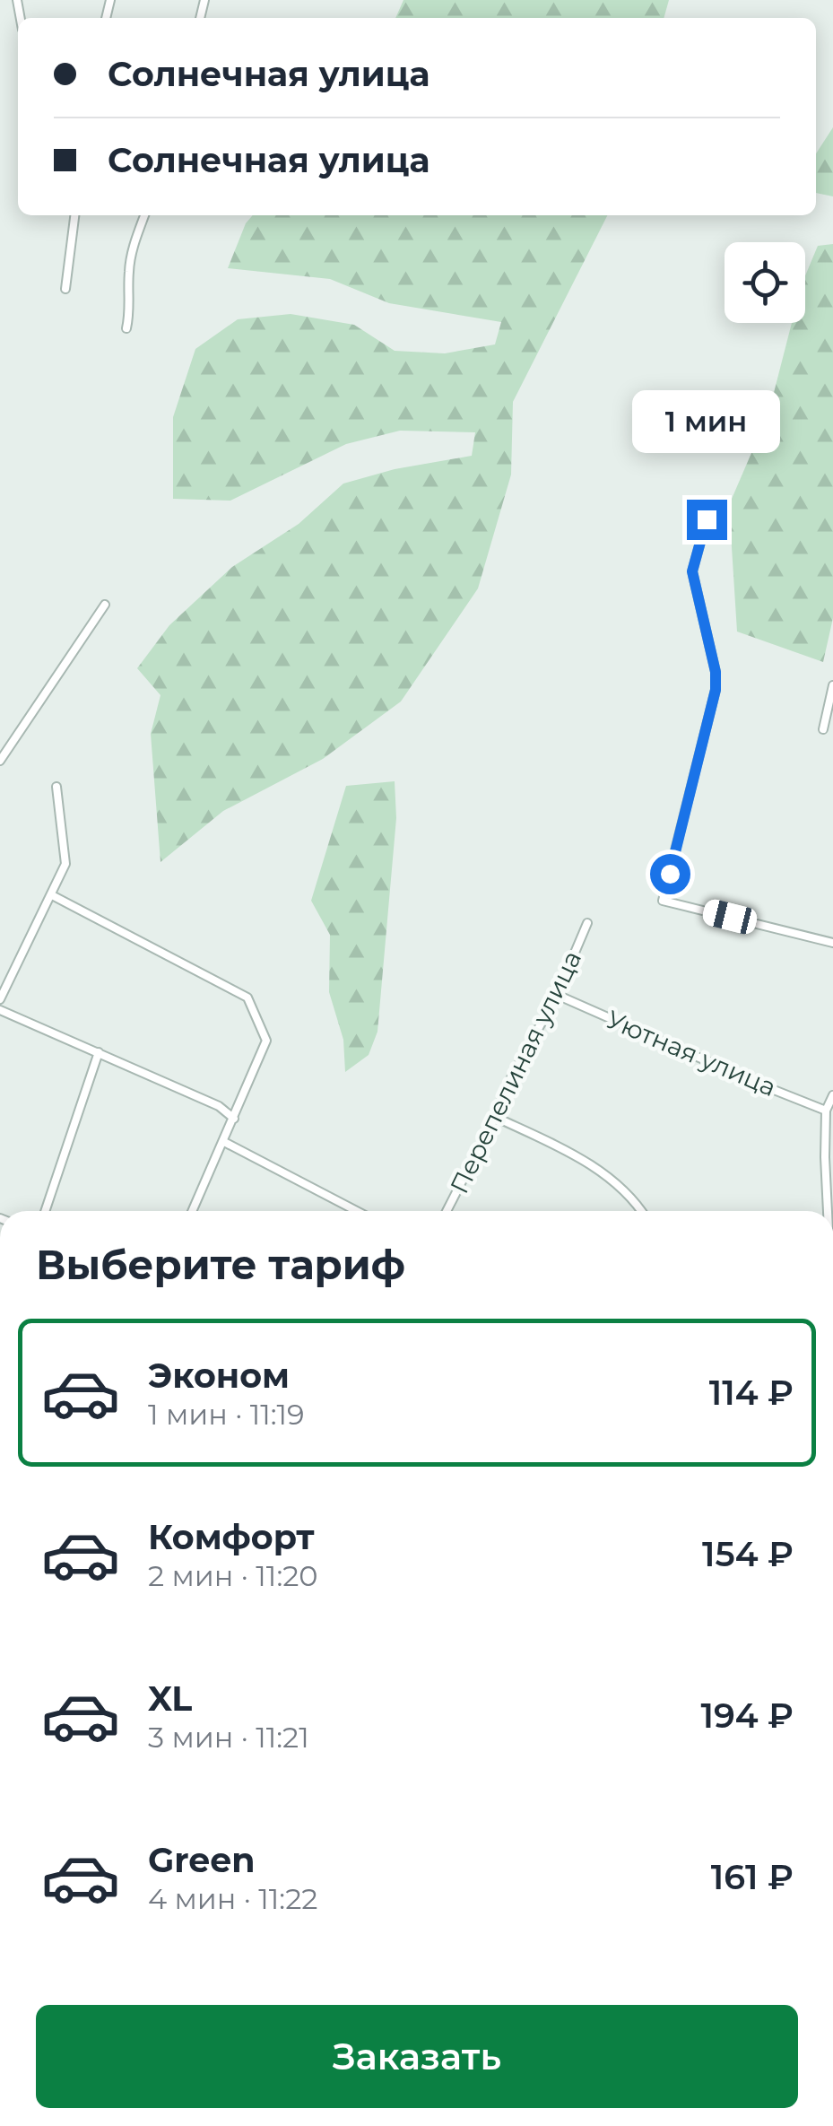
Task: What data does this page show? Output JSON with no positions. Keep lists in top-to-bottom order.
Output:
{
  "streets": {
    "street": ["Уютная улица", "Перепелиная улица"]
  },
  "crossings": [
    ["Уютная улица", "Перепелиная улица"]
  ],
  "page": {
    "banner": ["Солнечная улица", "Солнечная улица"],
    "bubble": "1 мин",
    "heading": "Выберите тариф",
    "list": [
      {
        "name": "Эконом",
        "note": "1 мин · 11:19",
        "value": "114 ₽"
      },
      {
        "name": "Комфорт",
        "note": "2 мин · 11:20",
        "value": "154 ₽"
      },
      {
        "name": "XL",
        "note": "3 мин · 11:21",
        "value": "194 ₽"
      },
      {
        "name": "Green",
        "note": "4 мин · 11:22",
        "value": "161 ₽"
      }
    ],
    "buttons": "Заказать"
  }
}
